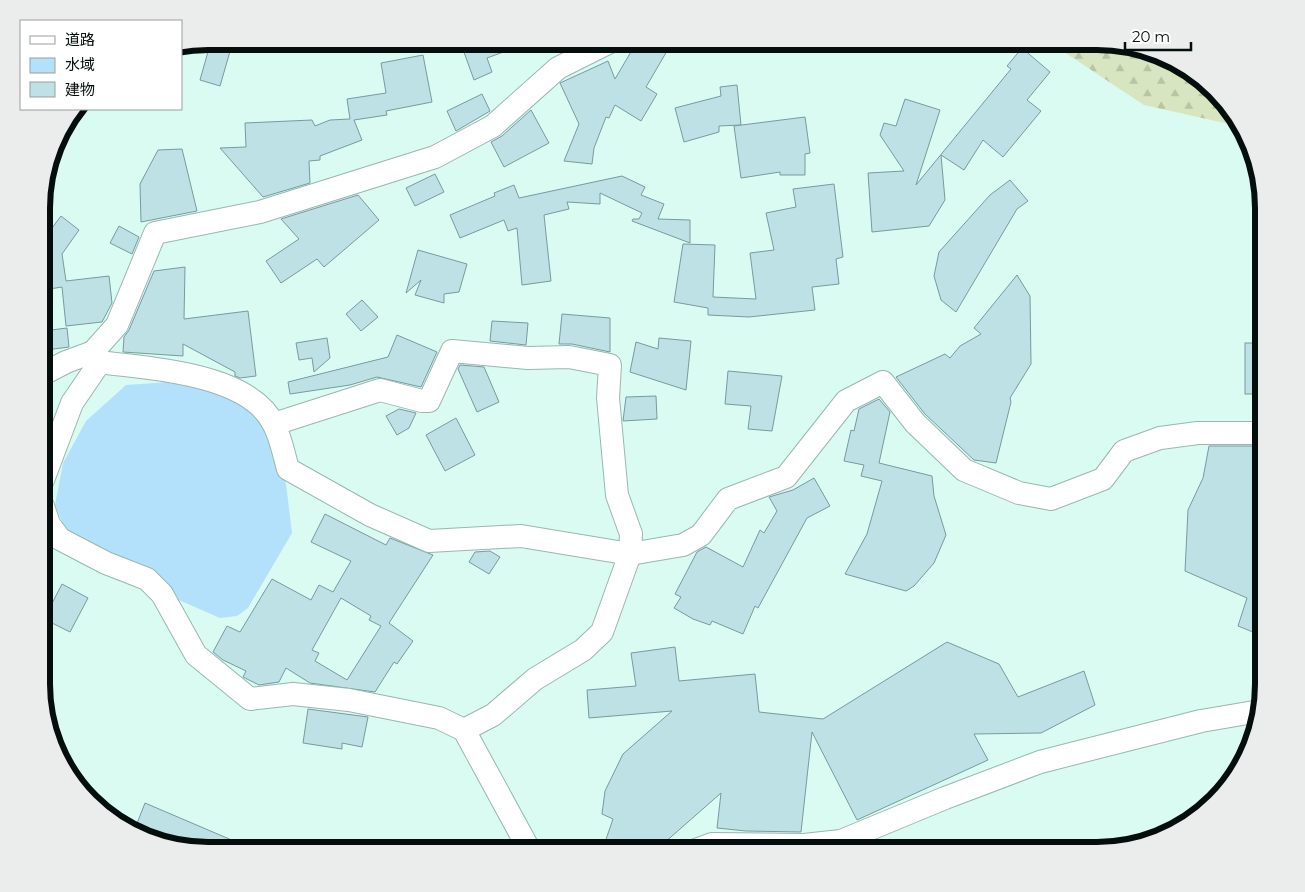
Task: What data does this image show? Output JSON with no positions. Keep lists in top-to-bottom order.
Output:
{
  "legend": ["道路", "水域", "建物"],
  "scale_bar": "20 m"
}
